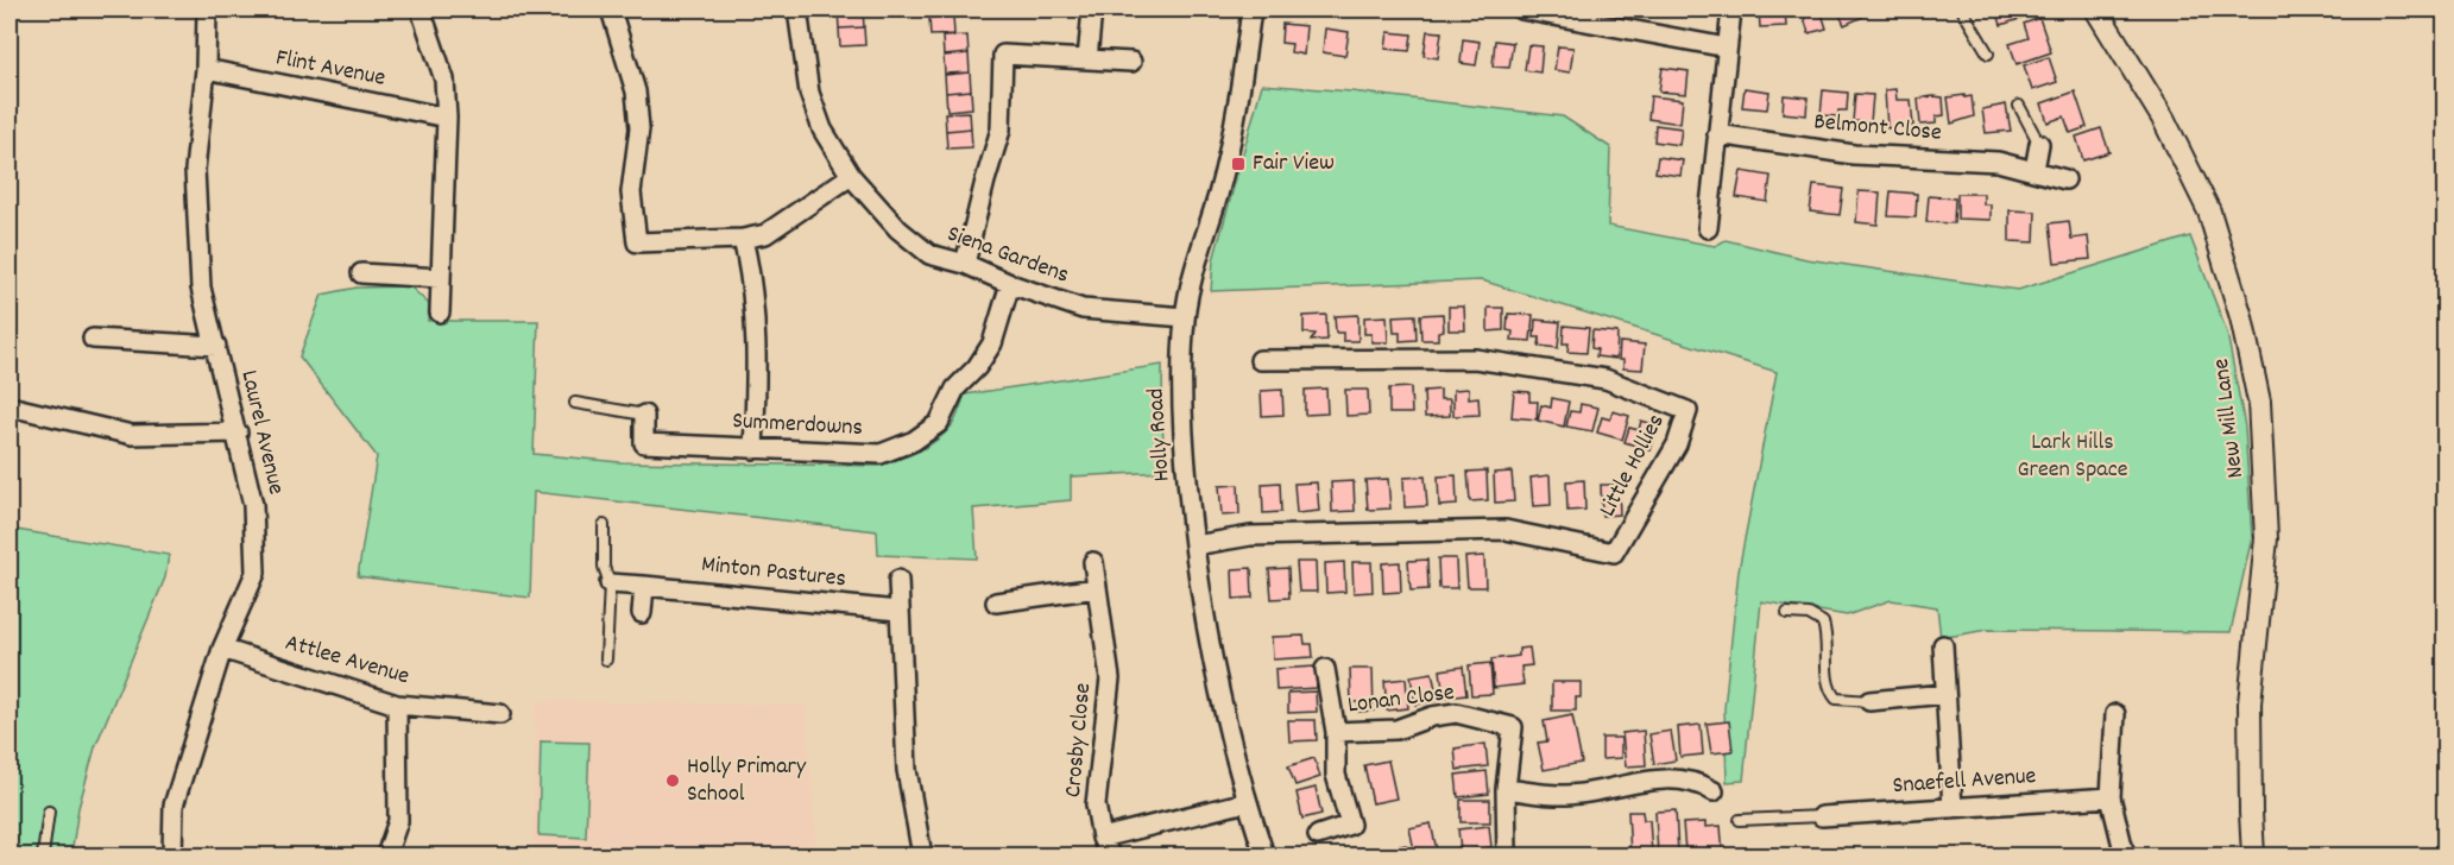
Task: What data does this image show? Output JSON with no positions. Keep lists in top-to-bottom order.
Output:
{
  "streets": {
    "street": [
      "Flint Avenue",
      "Belmont Close",
      "Siena Gardens",
      "New Mill Lane",
      "Summerdowns",
      "Laurel Avenue",
      "Holly Road",
      "Little Hollies",
      "Minton Pastures",
      "Attlee Avenue",
      "Lonan Close",
      "Crosby Close",
      "Snaefell Avenue"
    ]
  },
  "crossings": [
    ["Flint Avenue", "Laurel Avenue"],
    ["Siena Gardens", "Summerdowns"],
    ["Siena Gardens", "Holly Road"],
    ["Laurel Avenue", "Attlee Avenue"],
    ["Holly Road", "Little Hollies"]
  ],
  "parks": ["Lark Hills Green Space"],
  "places": {
    "transit": ["Fair View"],
    "other": ["Holly Primary School"]
  }
}
